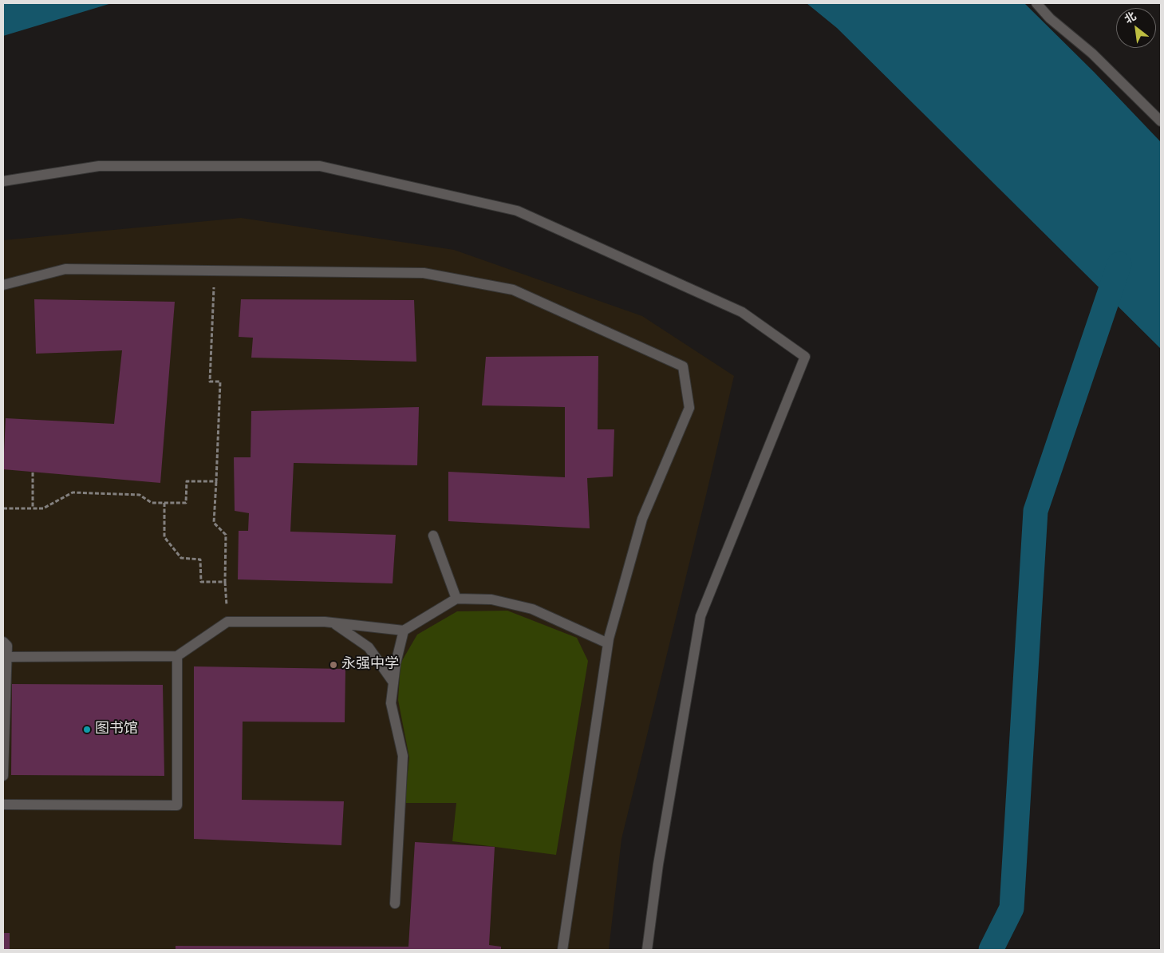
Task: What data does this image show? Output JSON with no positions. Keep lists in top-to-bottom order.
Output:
{
  "places": ["永强中学", "图书馆"],
  "north": "top left"
}
